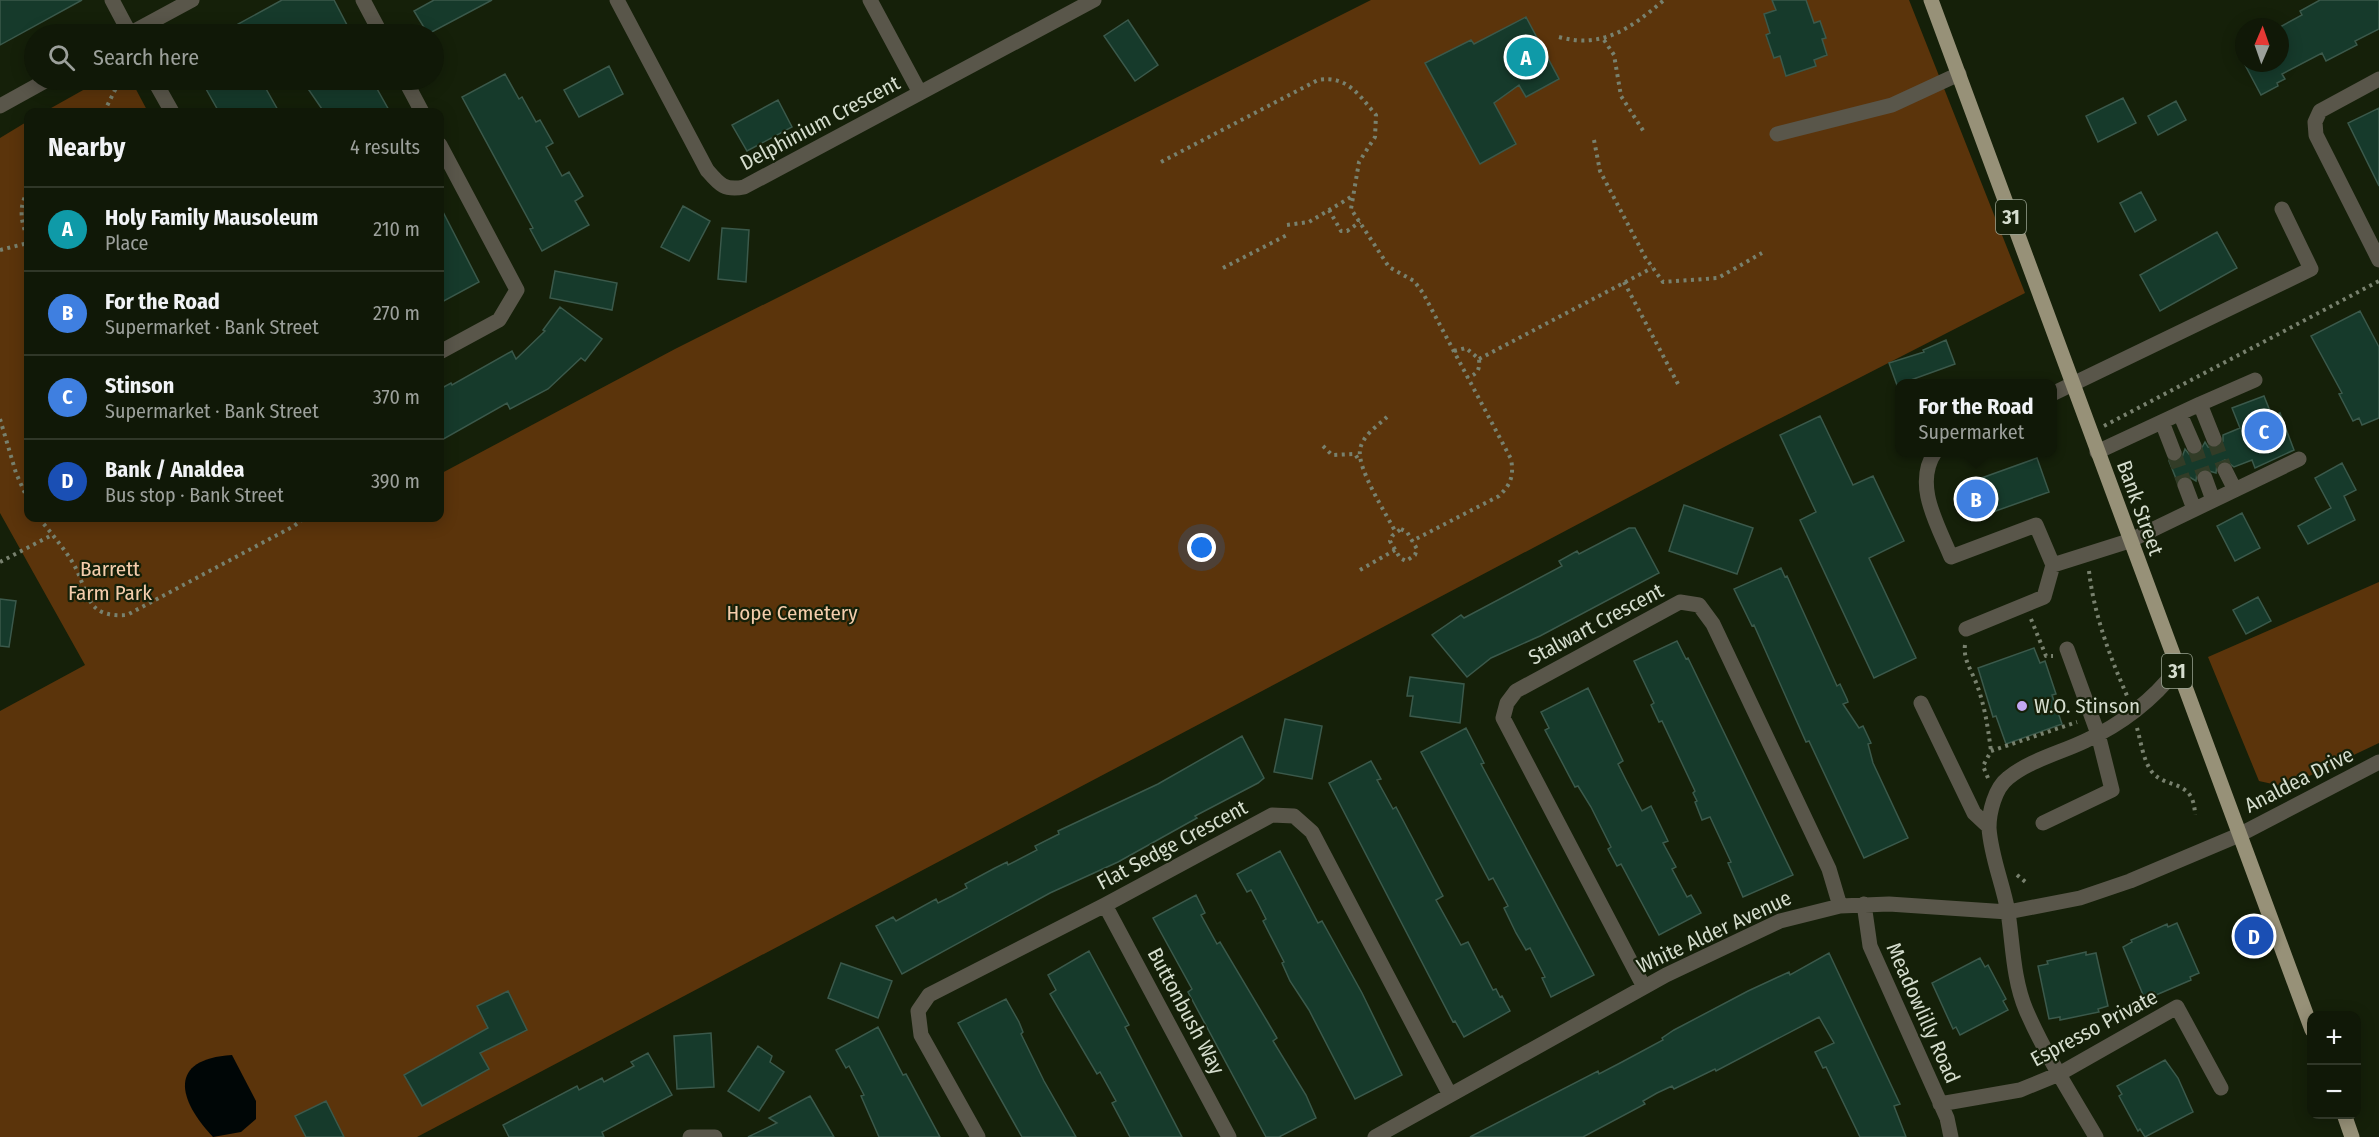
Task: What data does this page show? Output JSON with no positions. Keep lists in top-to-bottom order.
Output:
{
  "streets": {
    "main road": ["31", "Bank Street"],
    "street": [
      "Delphinium Crescent",
      "Stalwart Crescent",
      "Analdea Drive",
      "Flat Sedge Crescent",
      "White Alder Avenue",
      "Buttonbush Way",
      "Meadowlilly Road",
      "Espresso Private"
    ]
  },
  "crossings": [
    ["Bank Street", "Analdea Drive"],
    ["Bank Street", "White Alder Avenue"],
    ["Stalwart Crescent", "White Alder Avenue"],
    ["Analdea Drive", "White Alder Avenue"],
    ["Flat Sedge Crescent", "White Alder Avenue"],
    ["Flat Sedge Crescent", "Buttonbush Way"],
    ["White Alder Avenue", "Meadowlilly Road"],
    ["Meadowlilly Road", "Espresso Private"]
  ],
  "parks": ["Barrett Farm Park", "Hope Cemetery"],
  "places": ["W.O. Stinson"],
  "north": "top",
  "page": {
    "search": "Search here",
    "pins": [
      "A",
      "C",
      "B",
      "D"
    ],
    "heading": ["Nearby", "4 results"],
    "list": [
      {
        "mark": "A",
        "name": "Holy Family Mausoleum",
        "note": "Place",
        "value": "210 m"
      },
      {
        "mark": "B",
        "name": "For the Road",
        "note": "Supermarket · Bank Street",
        "value": "270 m"
      },
      {
        "mark": "C",
        "name": "Stinson",
        "note": "Supermarket · Bank Street",
        "value": "370 m"
      },
      {
        "mark": "D",
        "name": "Bank / Analdea",
        "note": "Bus stop · Bank Street",
        "value": "390 m"
      }
    ],
    "popup": ["For the Road", "Supermarket"],
    "map_buttons": ["+", "−"]
  }
}
